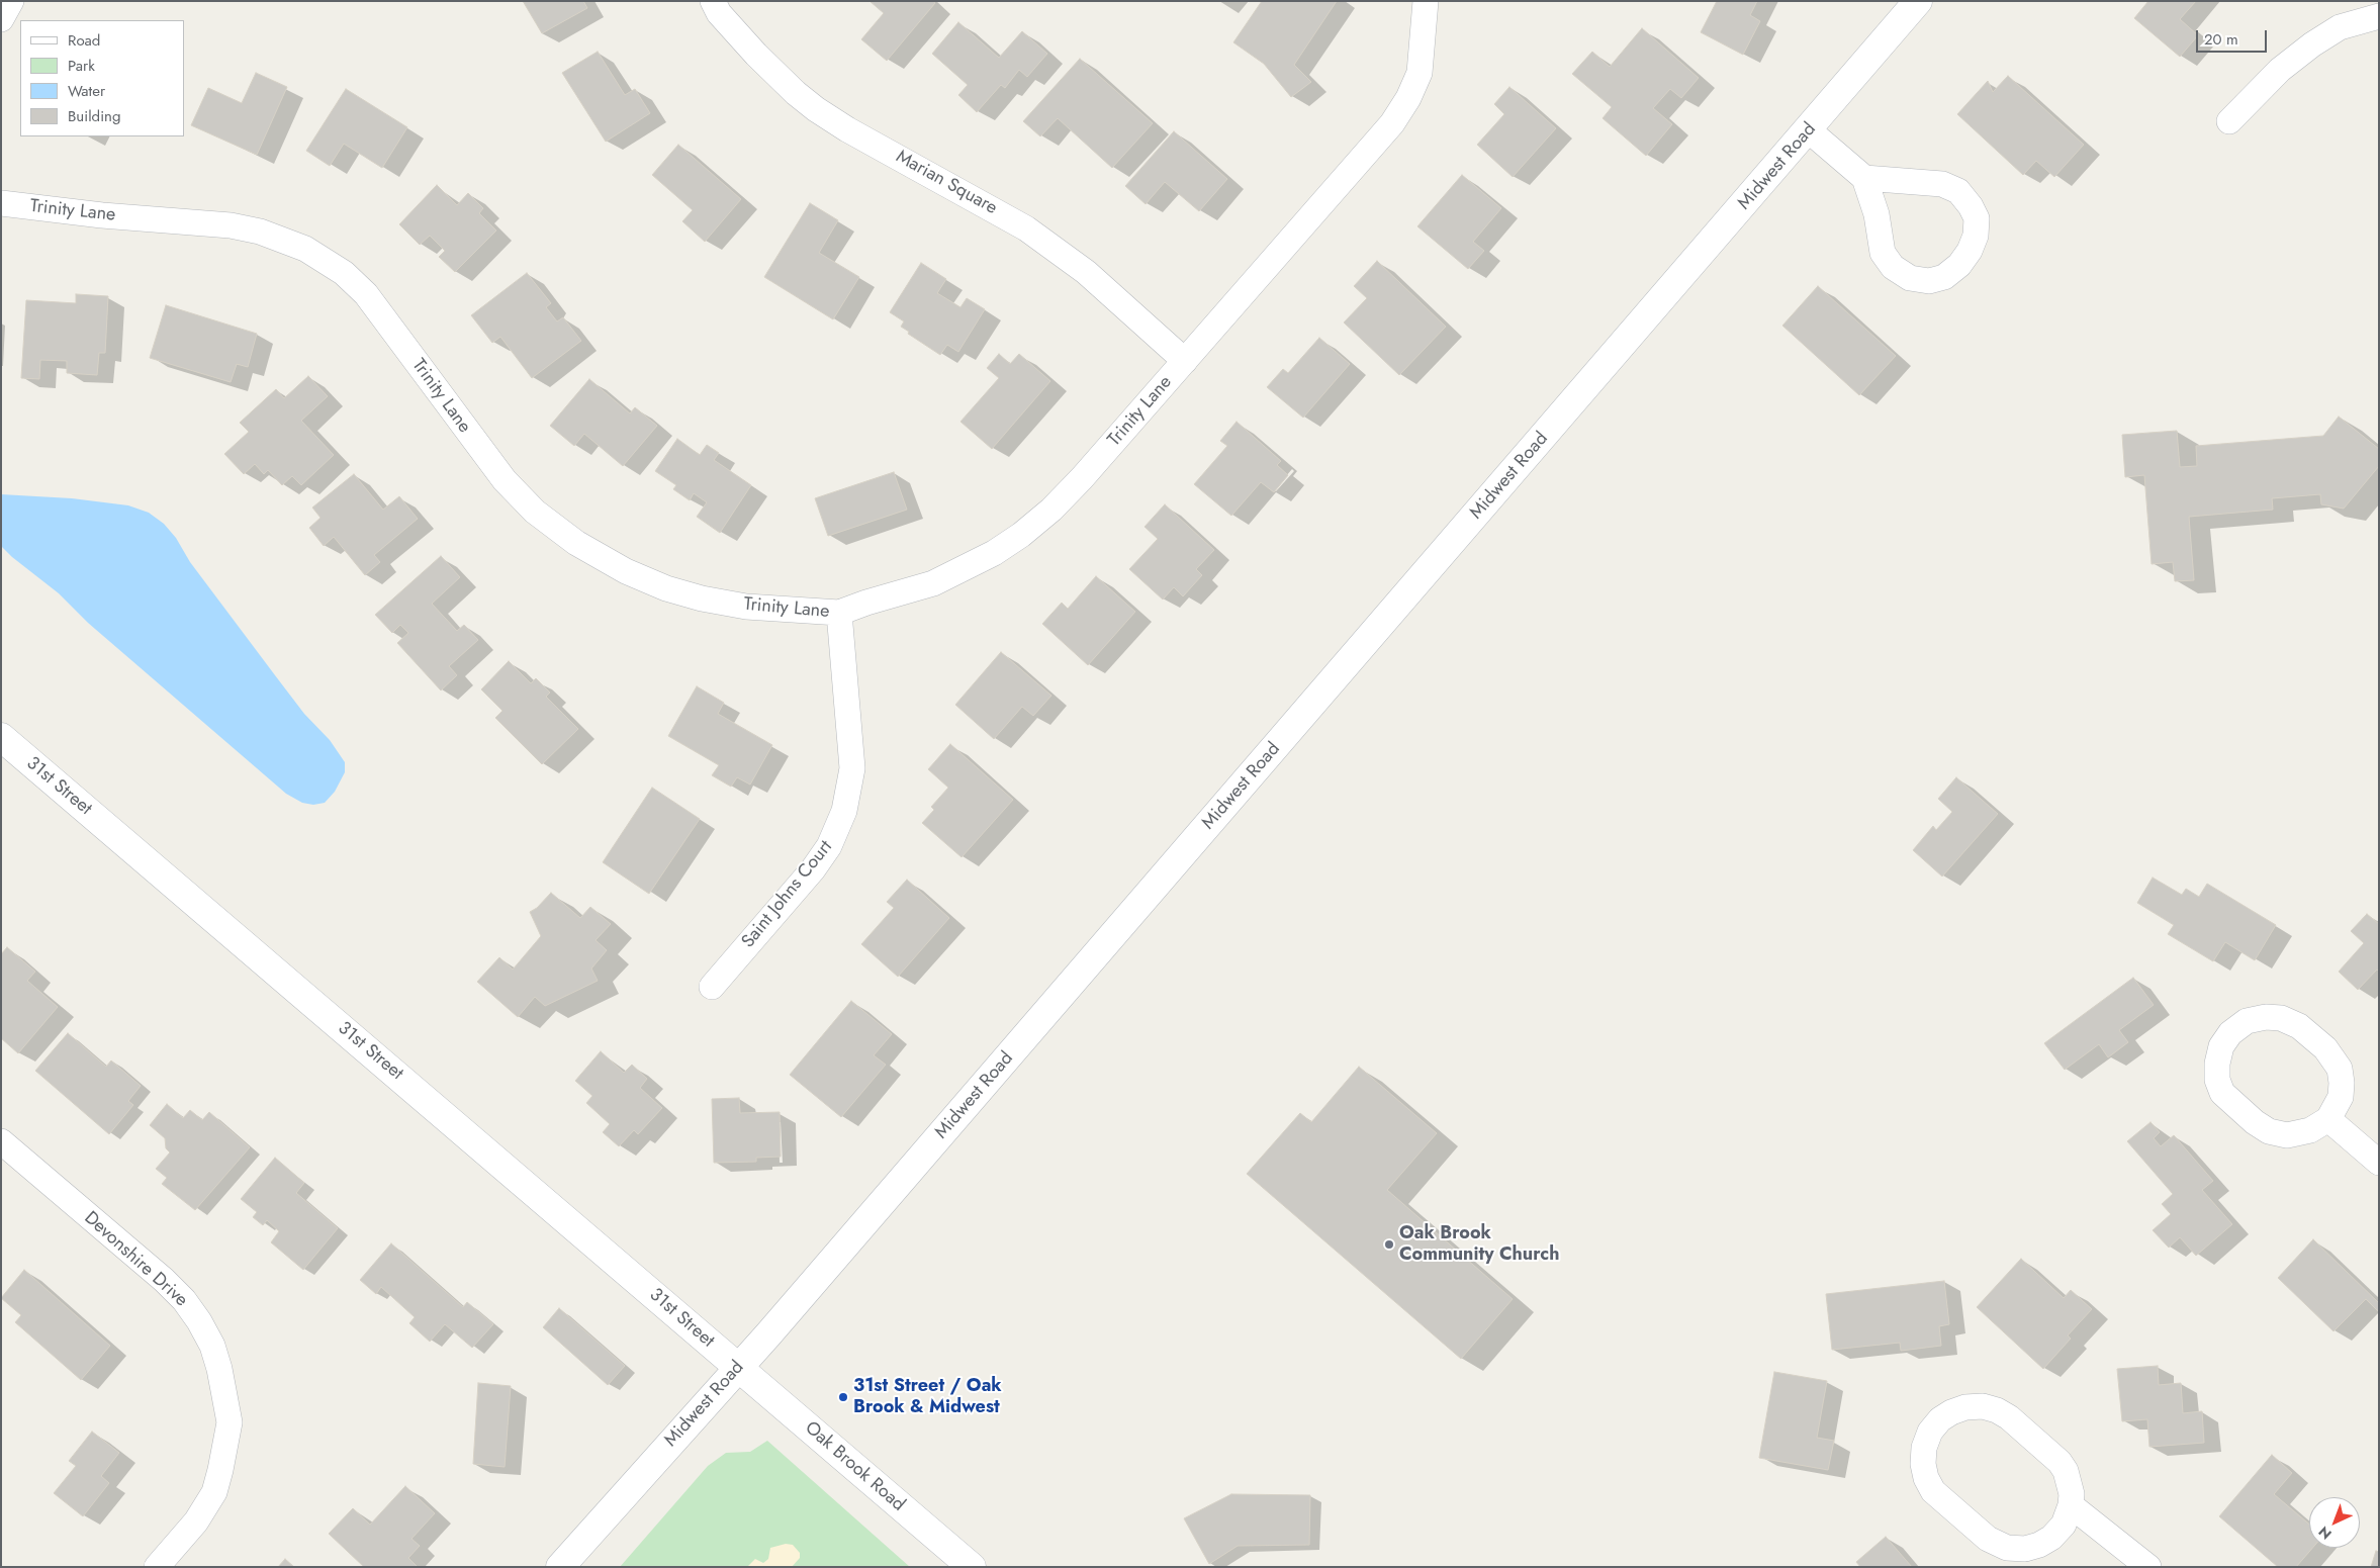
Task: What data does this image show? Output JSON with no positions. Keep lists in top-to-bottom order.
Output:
{
  "streets": {
    "main road": ["Midwest Road", "31st Street", "Oak Brook Road"],
    "street": [
      "Marian Square",
      "Trinity Lane",
      "Saint Johns Court",
      "Devonshire Drive"
    ]
  },
  "crossings": [
    ["Midwest Road", "31st Street"],
    ["Midwest Road", "Oak Brook Road"],
    ["Marian Square", "Trinity Lane"],
    ["Trinity Lane", "Saint Johns Court"],
    ["31st Street", "Oak Brook Road"]
  ],
  "places": ["Oak Brook Community Church", "31st Street / Oak Brook & Midwest"],
  "legend": [
    "Road",
    "Park",
    "Water",
    "Building"
  ],
  "scale_bar": "20 m",
  "north": "bottom left"
}
